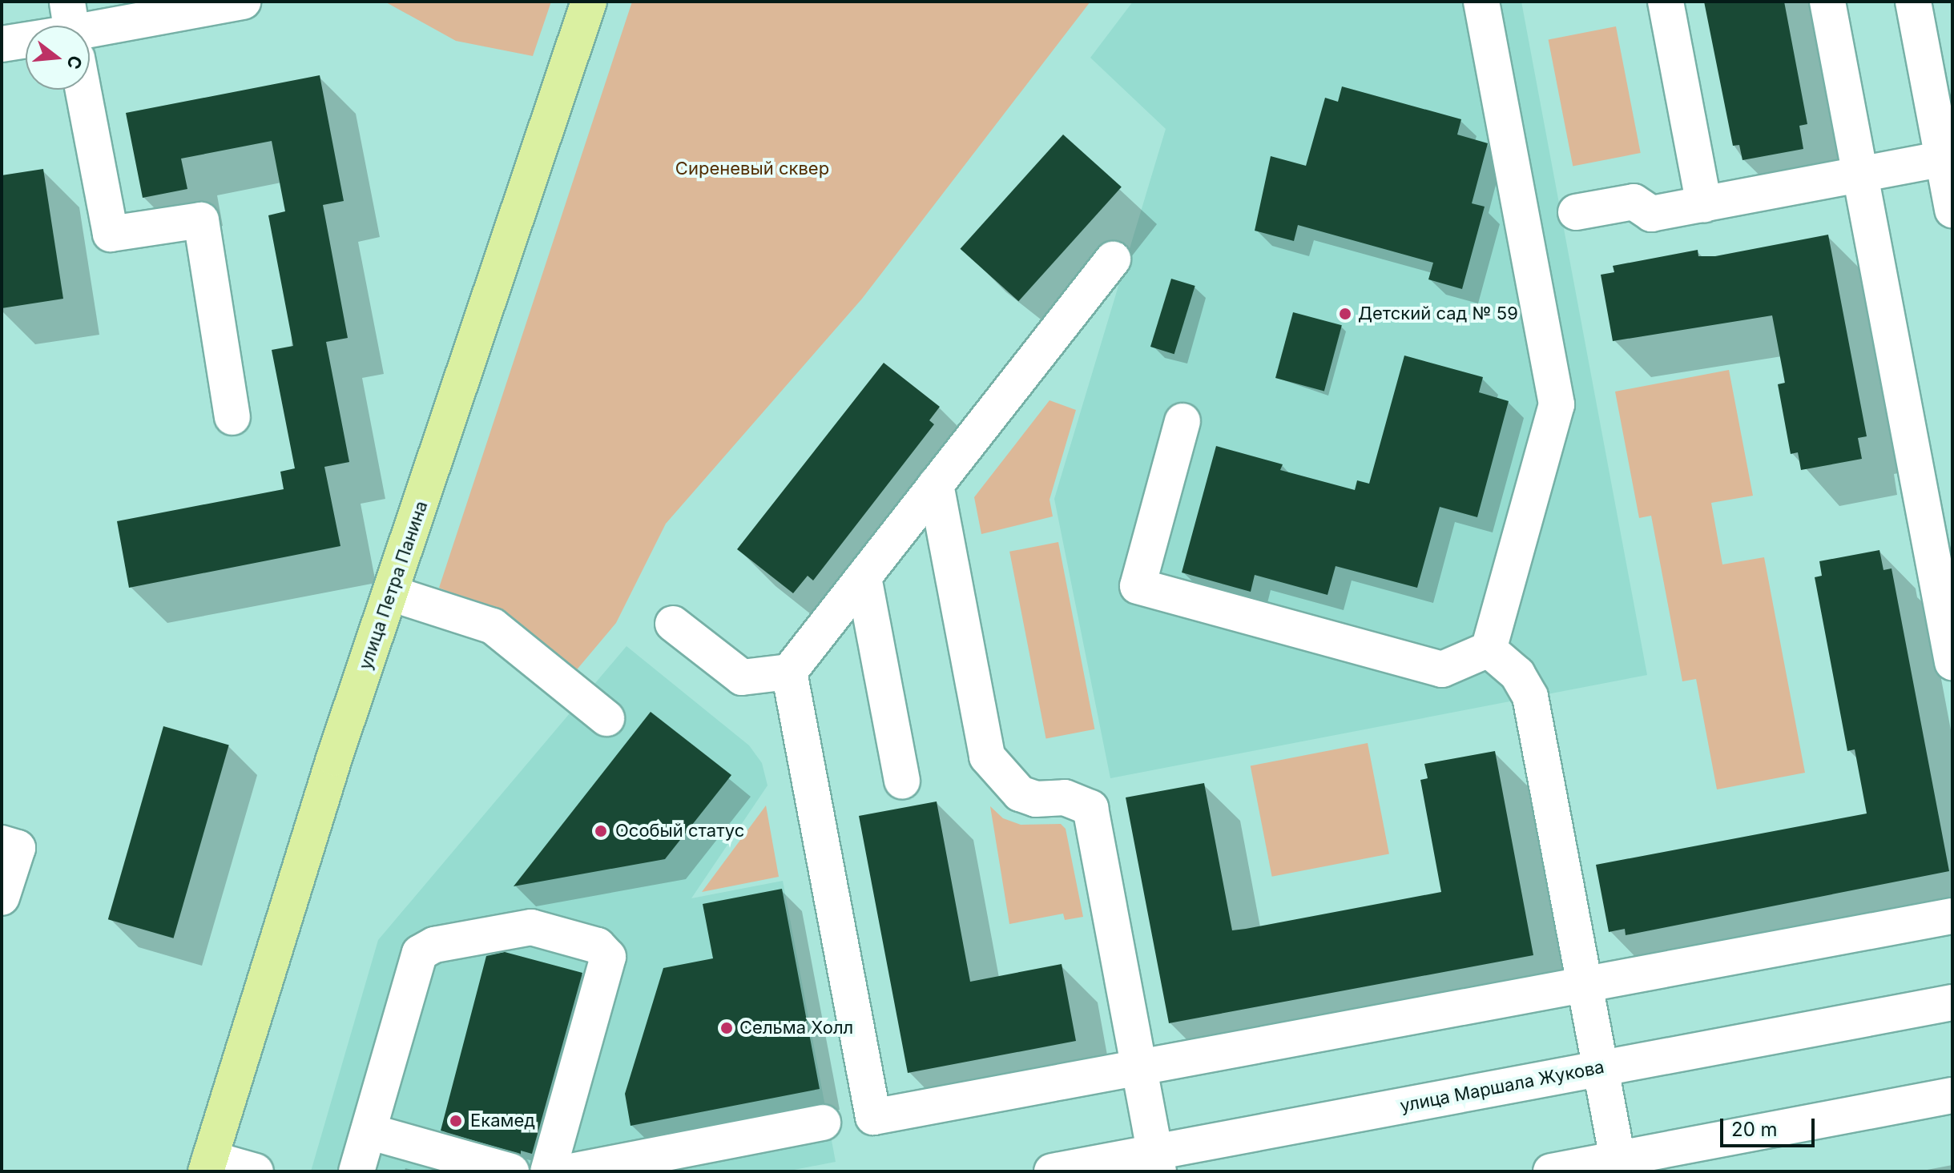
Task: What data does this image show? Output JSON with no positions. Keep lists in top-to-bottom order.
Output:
{
  "streets": {
    "main road": ["улица Петра Панина"],
    "street": ["улица Маршала Жукова"]
  },
  "parks": ["Сиреневый сквер"],
  "places": [
    "Детский сад № 59",
    "Особый статус",
    "Сельма Холл",
    "Екамед"
  ],
  "scale_bar": "20 m",
  "north": "right"
}
